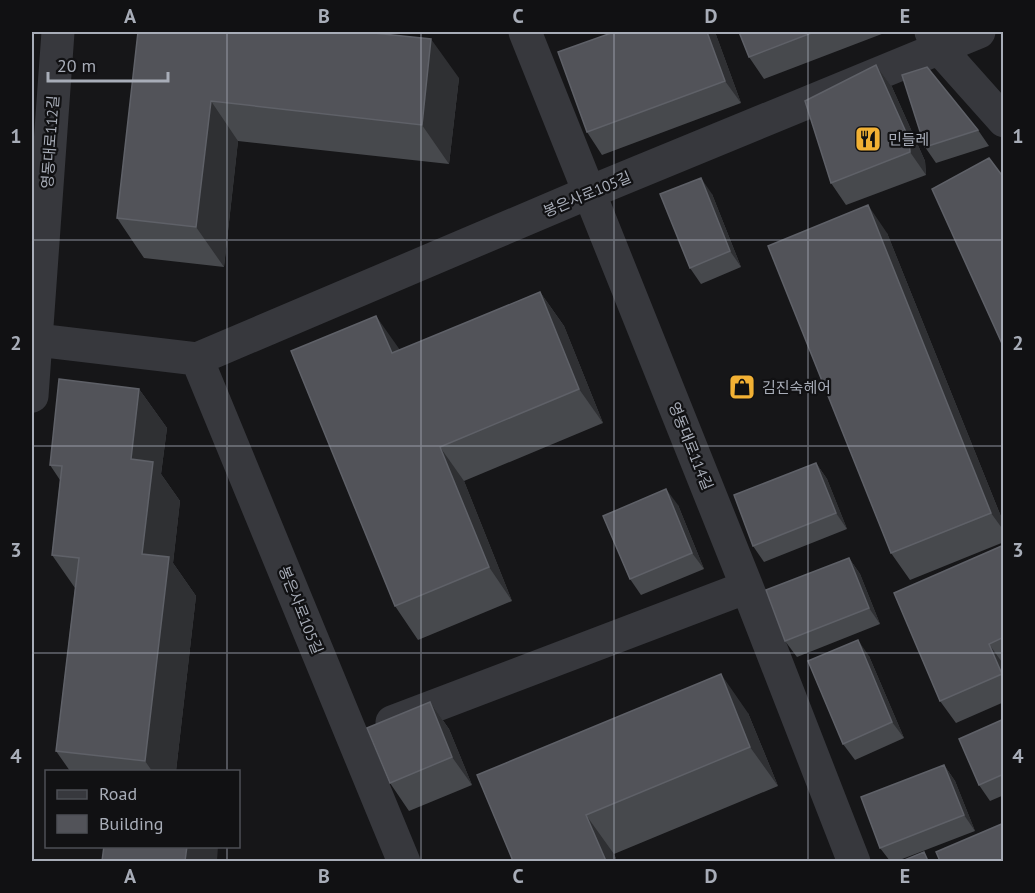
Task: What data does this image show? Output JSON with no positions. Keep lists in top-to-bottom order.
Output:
{
  "streets": {
    "street": ["영동대로112길", "봉은사로105길", "영동대로114길"]
  },
  "crossings": [
    ["영동대로112길", "봉은사로105길"],
    ["봉은사로105길", "영동대로114길"]
  ],
  "places": {
    "restaurant": ["민들레"],
    "shop": ["김진숙헤어"]
  },
  "legend": ["Road", "Building"],
  "scale_bar": "20 m",
  "grid": {
    "columns": [
      "A",
      "B",
      "C",
      "D",
      "E"
    ],
    "rows": [
      "1",
      "2",
      "3",
      "4"
    ]
  }
}
